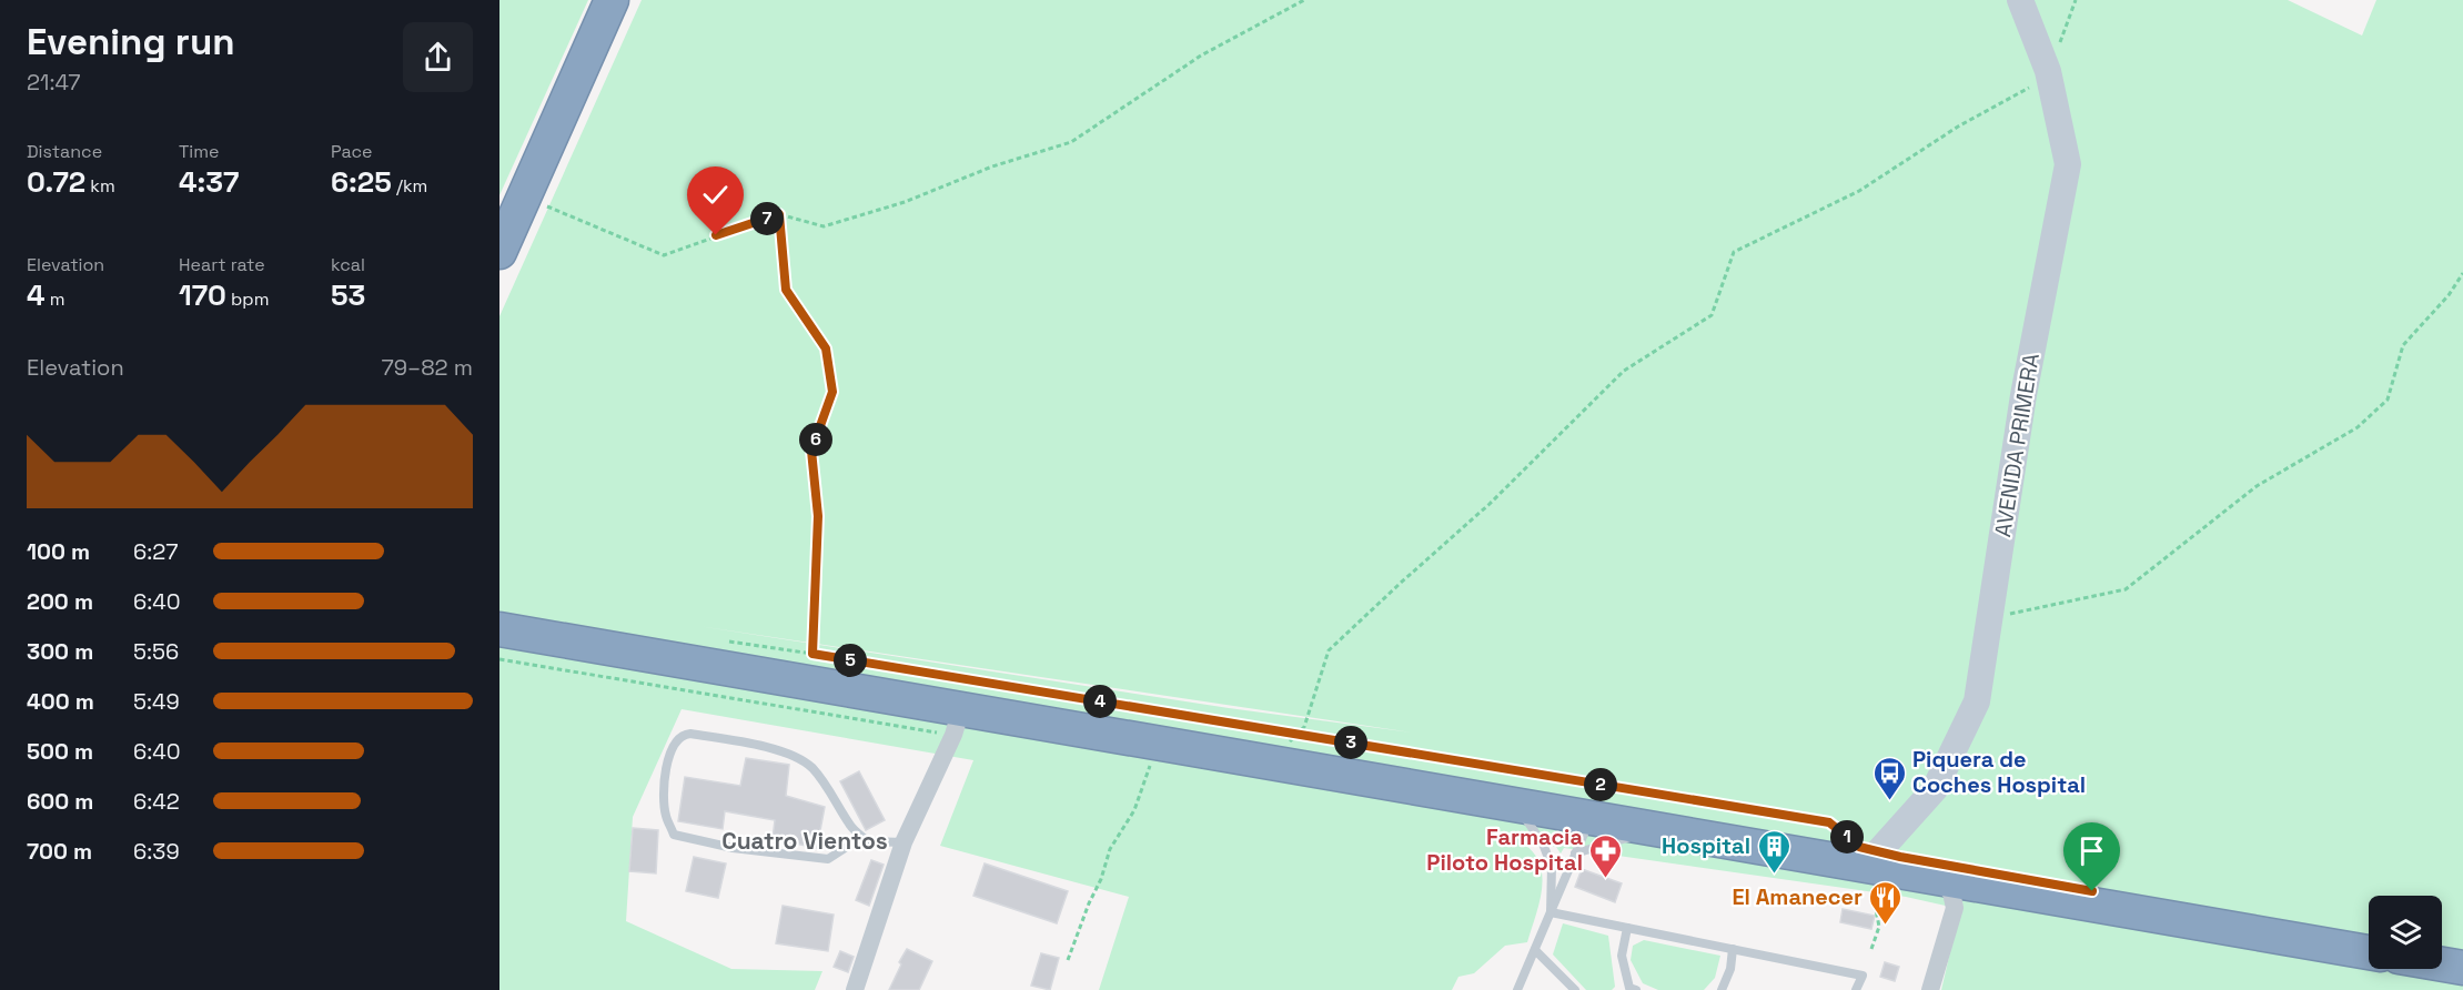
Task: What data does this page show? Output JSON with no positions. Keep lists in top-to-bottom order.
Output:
{
  "streets": {
    "main road": ["AVENIDA PRIMERA"]
  },
  "districts": ["Cuatro Vientos"],
  "places": {
    "bus stop": ["Piquera de Coches Hospital"],
    "building": ["Hospital"],
    "pharmacy": ["Farmacia Piloto Hospital"],
    "restaurant": ["El Amanecer"]
  },
  "page": {
    "heading": ["Evening run", "21:47"],
    "stats": [
      ["Distance", "0.72 km"],
      ["Time", "4:37"],
      ["Pace", "6:25 /km"],
      ["Elevation", "4 m"],
      ["Heart rate", "170 bpm"],
      ["kcal", "53"]
    ],
    "pins": [
      "7",
      "6",
      "5",
      "4",
      "3",
      "2",
      "1"
    ],
    "chart": ["Elevation", "79–82 m"],
    "list": [
      {
        "name": "100 m",
        "note": "6:27"
      },
      {
        "name": "200 m",
        "note": "6:40"
      },
      {
        "name": "300 m",
        "note": "5:56"
      },
      {
        "name": "400 m",
        "note": "5:49"
      },
      {
        "name": "500 m",
        "note": "6:40"
      },
      {
        "name": "600 m",
        "note": "6:42"
      },
      {
        "name": "700 m",
        "note": "6:39"
      }
    ]
  }
}
